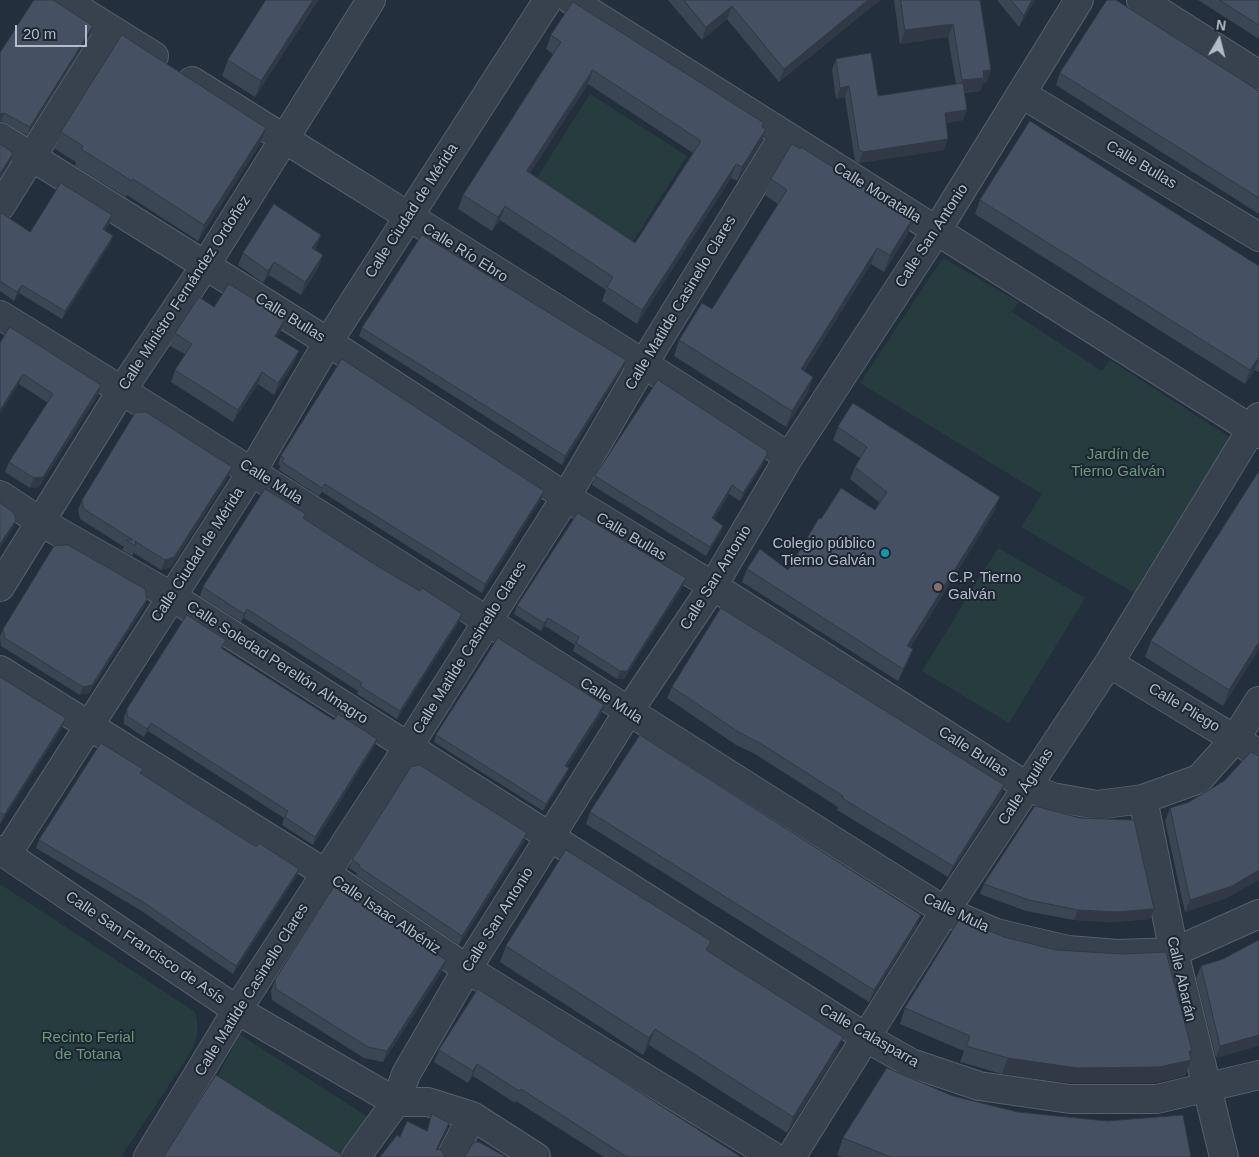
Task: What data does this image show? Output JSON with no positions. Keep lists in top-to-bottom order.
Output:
{
  "streets": {
    "street": [
      "Calle Bullas",
      "Calle Moratalla",
      "Calle Ciudad de Mérida",
      "Calle San Antonio",
      "Calle Río Ebro",
      "Calle Ministro Fernández Ordoñez",
      "Calle Matilde Casinello Clares",
      "Calle Mula",
      "Calle Soledad Perellón Almagro",
      "Calle Pliego",
      "Calle Águilas",
      "Calle Isaac Albéniz",
      "Calle San Francisco de Asís",
      "Calle Abarán",
      "Calle Calasparra"
    ]
  },
  "crossings": [
    ["Calle Bullas", "Calle Ciudad de Mérida"],
    ["Calle Bullas", "Calle San Antonio"],
    ["Calle Bullas", "Calle Ministro Fernández Ordoñez"],
    ["Calle Bullas", "Calle Matilde Casinello Clares"],
    ["Calle Bullas", "Calle Pliego"],
    ["Calle Bullas", "Calle Águilas"],
    ["Calle Bullas", "Calle Abarán"],
    ["Calle Moratalla", "Calle San Antonio"],
    ["Calle Moratalla", "Calle Matilde Casinello Clares"],
    ["Calle Moratalla", "Calle Águilas"],
    ["Calle Ciudad de Mérida", "Calle Río Ebro"],
    ["Calle Ciudad de Mérida", "Calle Mula"],
    ["Calle Ciudad de Mérida", "Calle Soledad Perellón Almagro"],
    ["Calle Ciudad de Mérida", "Calle Isaac Albéniz"],
    ["Calle Ciudad de Mérida", "Calle San Francisco de Asís"],
    ["Calle San Antonio", "Calle Río Ebro"],
    ["Calle San Antonio", "Calle Mula"],
    ["Calle San Antonio", "Calle Soledad Perellón Almagro"],
    ["Calle San Antonio", "Calle Isaac Albéniz"],
    ["Calle San Antonio", "Calle San Francisco de Asís"],
    ["Calle San Antonio", "Calle Calasparra"],
    ["Calle Río Ebro", "Calle Ministro Fernández Ordoñez"],
    ["Calle Río Ebro", "Calle Matilde Casinello Clares"],
    ["Calle Ministro Fernández Ordoñez", "Calle Mula"],
    ["Calle Ministro Fernández Ordoñez", "Calle Soledad Perellón Almagro"],
    ["Calle Matilde Casinello Clares", "Calle Mula"],
    ["Calle Matilde Casinello Clares", "Calle Soledad Perellón Almagro"],
    ["Calle Matilde Casinello Clares", "Calle Isaac Albéniz"],
    ["Calle Matilde Casinello Clares", "Calle San Francisco de Asís"],
    ["Calle Mula", "Calle Águilas"],
    ["Calle Mula", "Calle Abarán"],
    ["Calle Soledad Perellón Almagro", "Calle Calasparra"],
    ["Calle Pliego", "Calle Águilas"],
    ["Calle Águilas", "Calle Calasparra"],
    ["Calle Abarán", "Calle Calasparra"]
  ],
  "parks": ["Jardín de Tierno Galván", "Recinto Ferial de Totana"],
  "places": ["Colegio público Tierno Galván", "C.P. Tierno Galván"],
  "scale_bar": "20 m",
  "north": "top"
}
